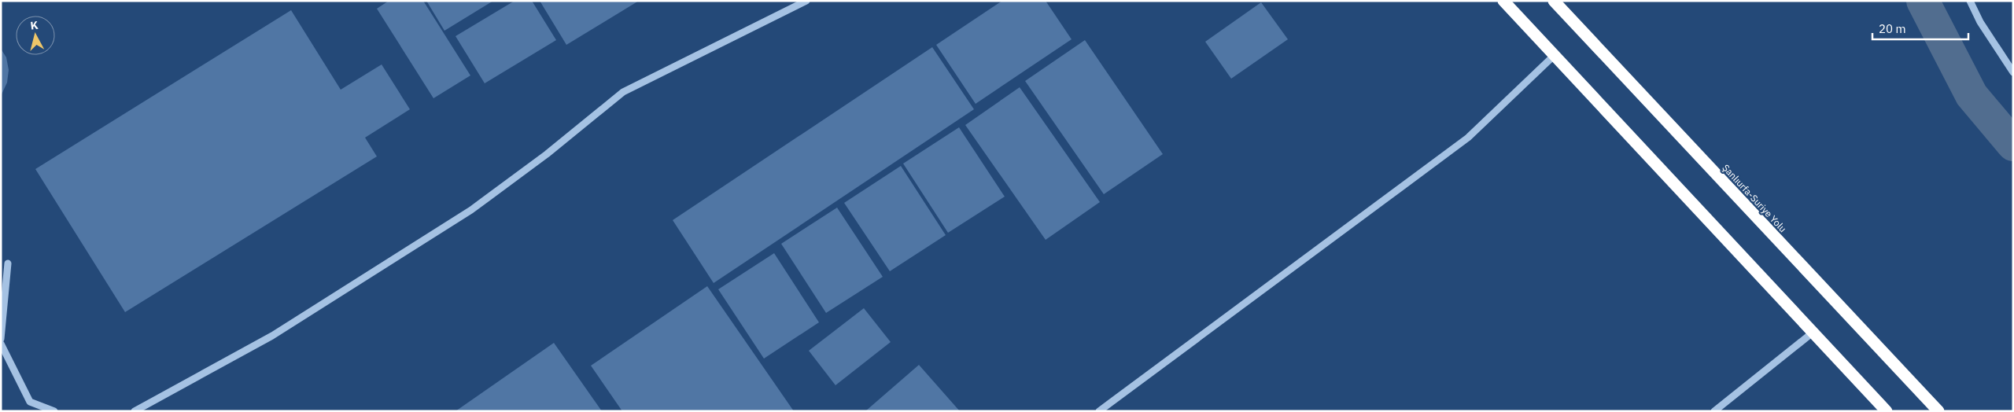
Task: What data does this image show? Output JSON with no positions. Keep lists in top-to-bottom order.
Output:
{
  "streets": {
    "highway": ["Şanlıurfa-Suriye Yolu"]
  },
  "scale_bar": "20 m",
  "north": "top"
}
